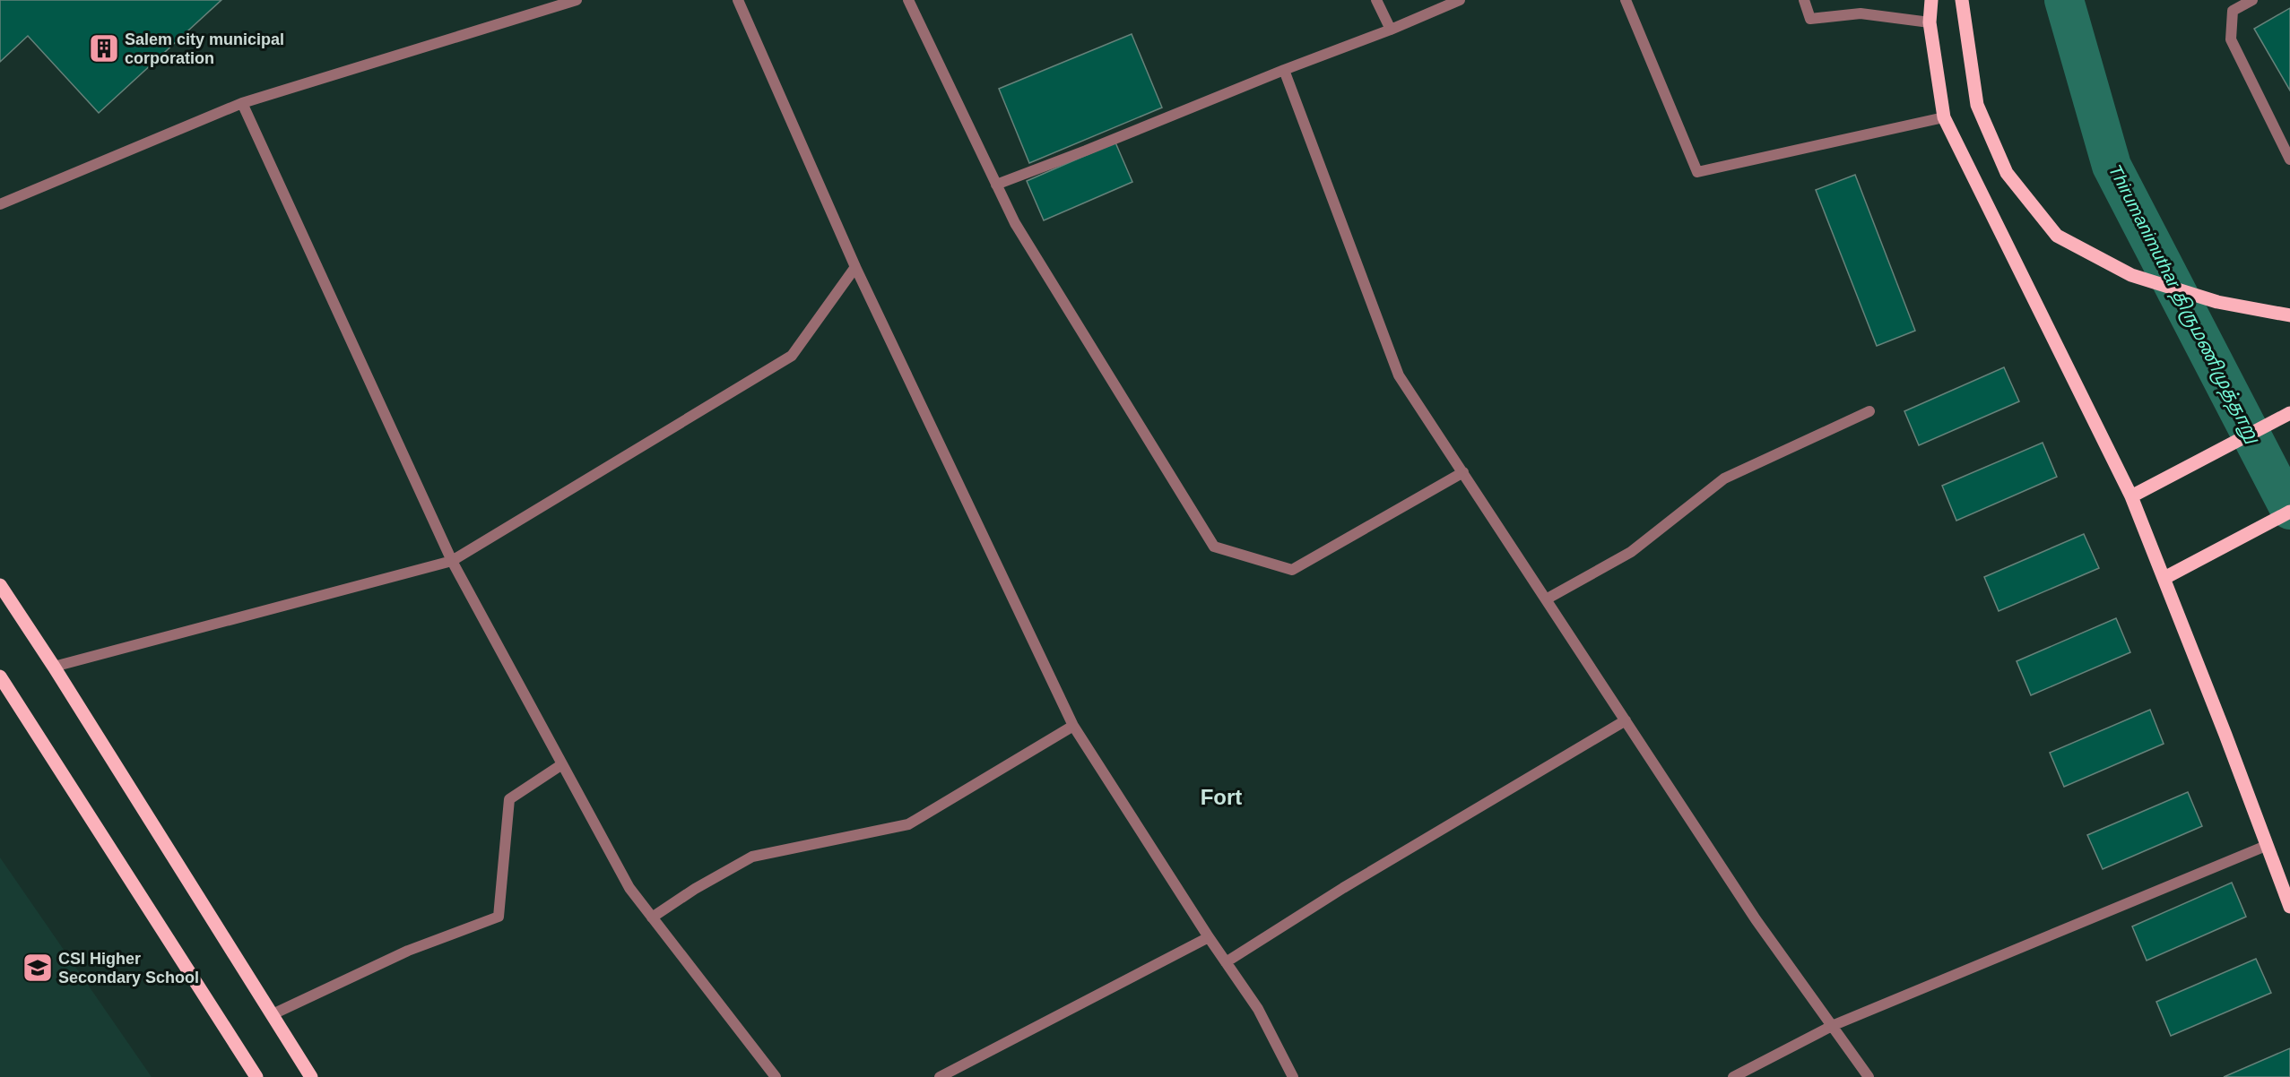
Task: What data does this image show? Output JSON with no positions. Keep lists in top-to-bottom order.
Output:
{
  "districts": ["Fort"],
  "water": ["Thirumanimuthar திருமணிமுத்தாறு"],
  "places": {
    "building": ["Salem city municipal corporation"],
    "school or university": ["CSI Higher Secondary School"]
  }
}
